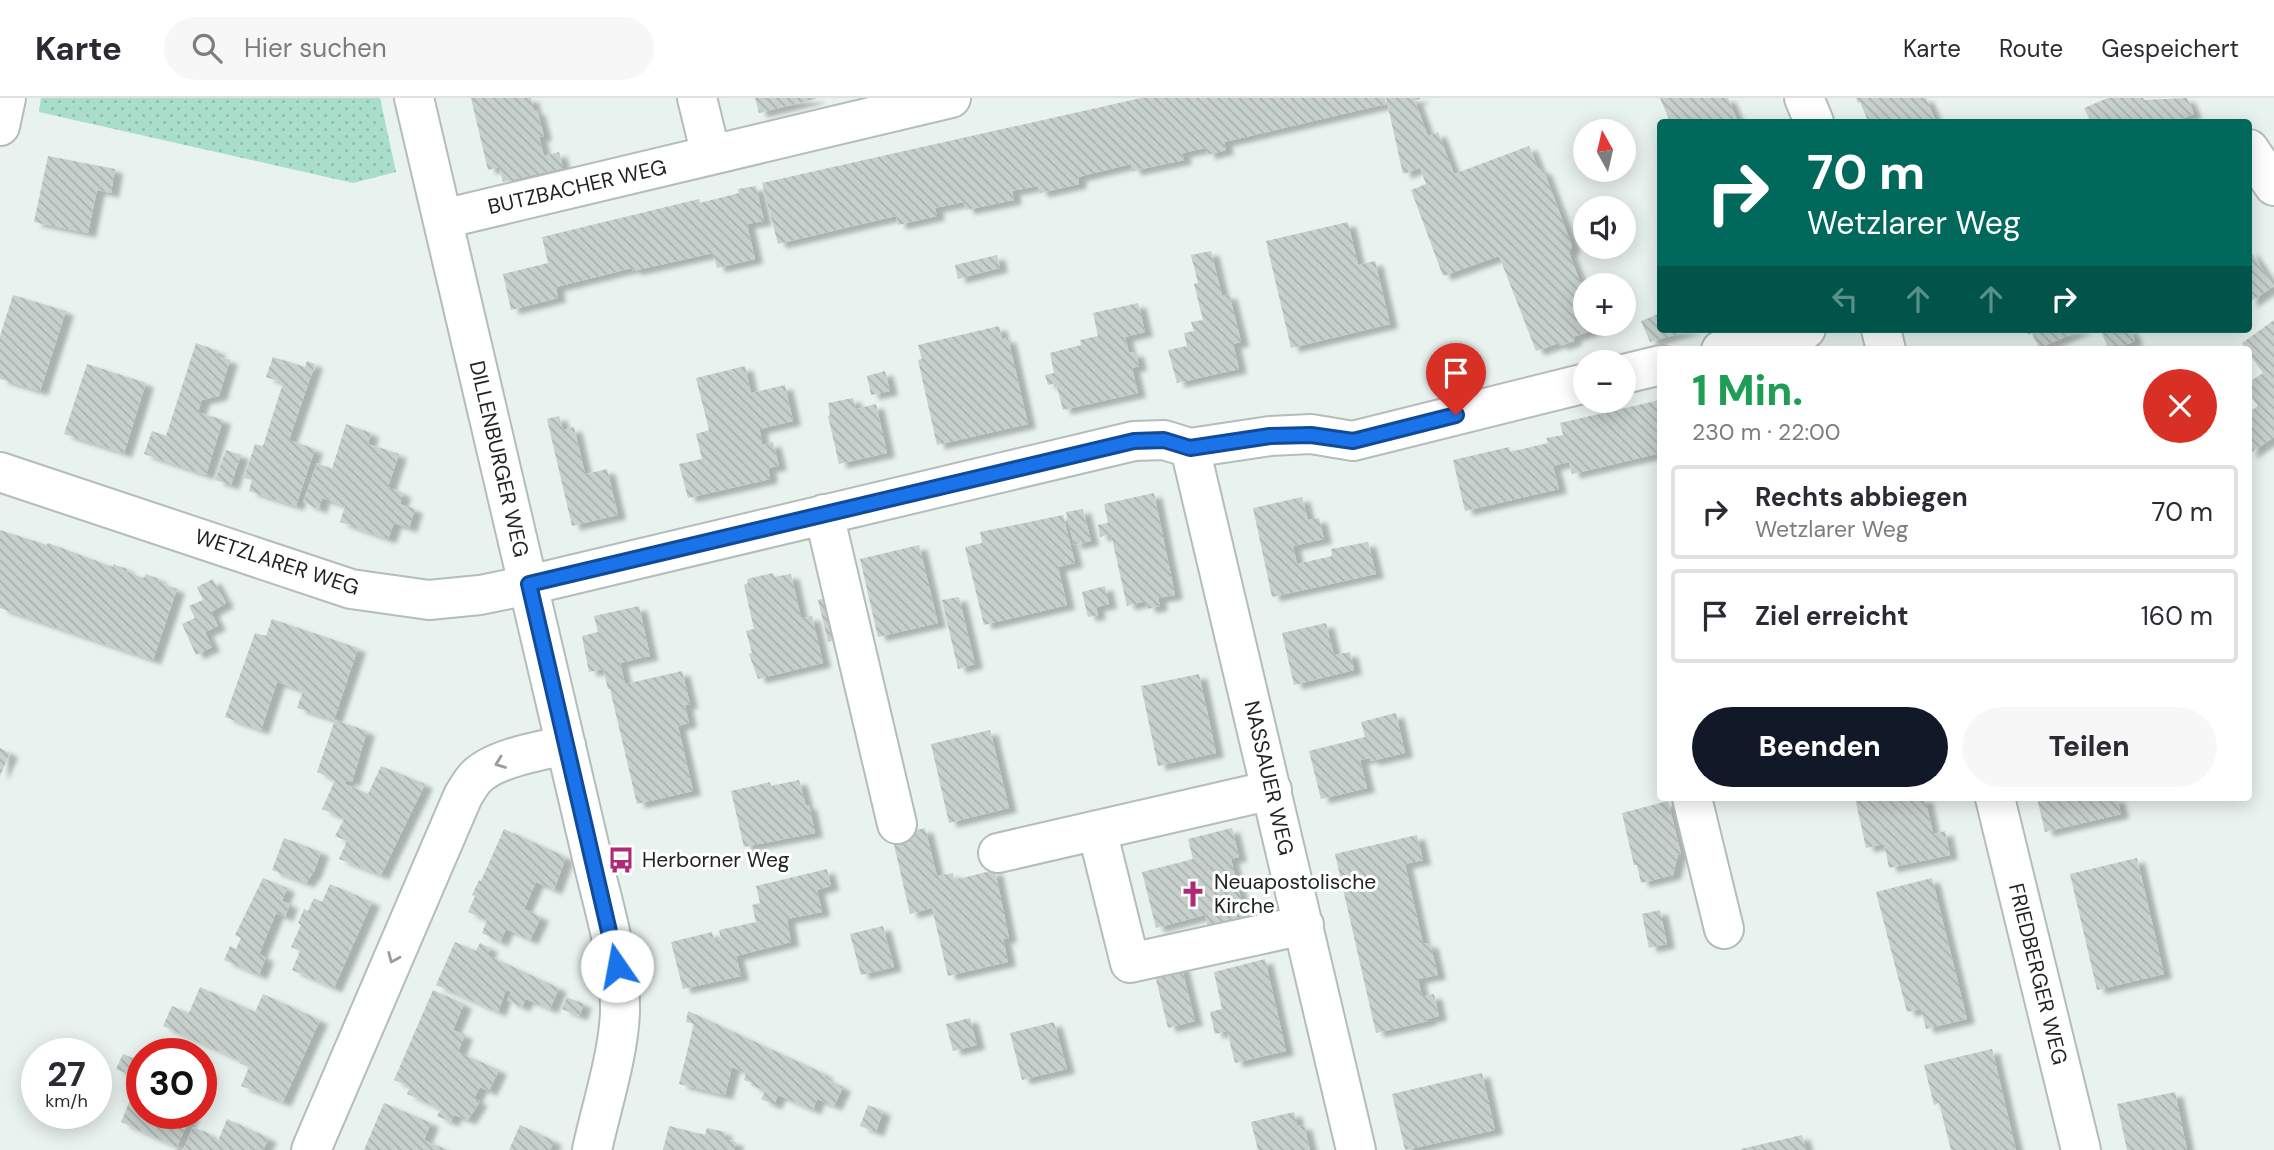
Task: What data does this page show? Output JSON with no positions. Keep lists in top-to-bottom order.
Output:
{
  "streets": {
    "street": [
      "BUTZBACHER WEG",
      "DILLENBURGER WEG",
      "WETZLARER WEG",
      "NASSAUER WEG",
      "FRIEDBERGER WEG"
    ]
  },
  "crossings": [
    ["BUTZBACHER WEG", "DILLENBURGER WEG"],
    ["DILLENBURGER WEG", "WETZLARER WEG"],
    ["WETZLARER WEG", "NASSAUER WEG"]
  ],
  "places": {
    "bus stop": ["Herborner Weg"],
    "church": ["Neuapostolische Kirche"]
  },
  "north": "top",
  "page": {
    "header": "Karte",
    "search": "Hier suchen",
    "nav": ["Karte", "Route", "Gespeichert"],
    "map_buttons": ["+", "−"],
    "turn": ["70 m", "Wetzlarer Weg"],
    "heading": ["1 Min.", "230 m · 22:00"],
    "list": [
      {
        "name": "Rechts abbiegen",
        "note": "Wetzlarer Weg",
        "value": "70 m"
      },
      {
        "name": "Ziel erreicht",
        "value": "160 m"
      }
    ],
    "buttons": ["Beenden", "Teilen"],
    "speed": "27 km/h",
    "limit": "30"
  }
}
